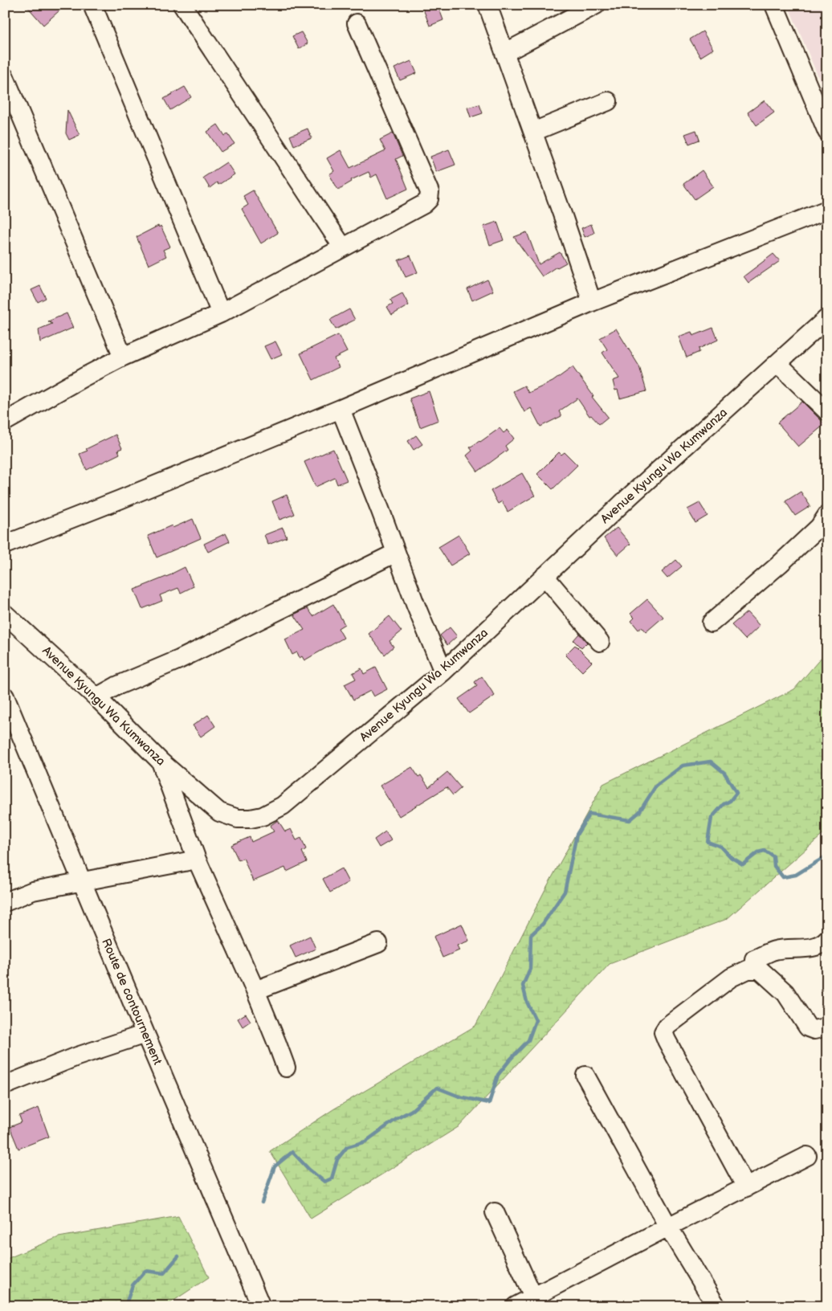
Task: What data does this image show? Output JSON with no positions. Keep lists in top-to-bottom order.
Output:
{
  "streets": {
    "street": ["Avenue Kyungu Wa Kumwanza", "Route de contournement"]
  }
}
